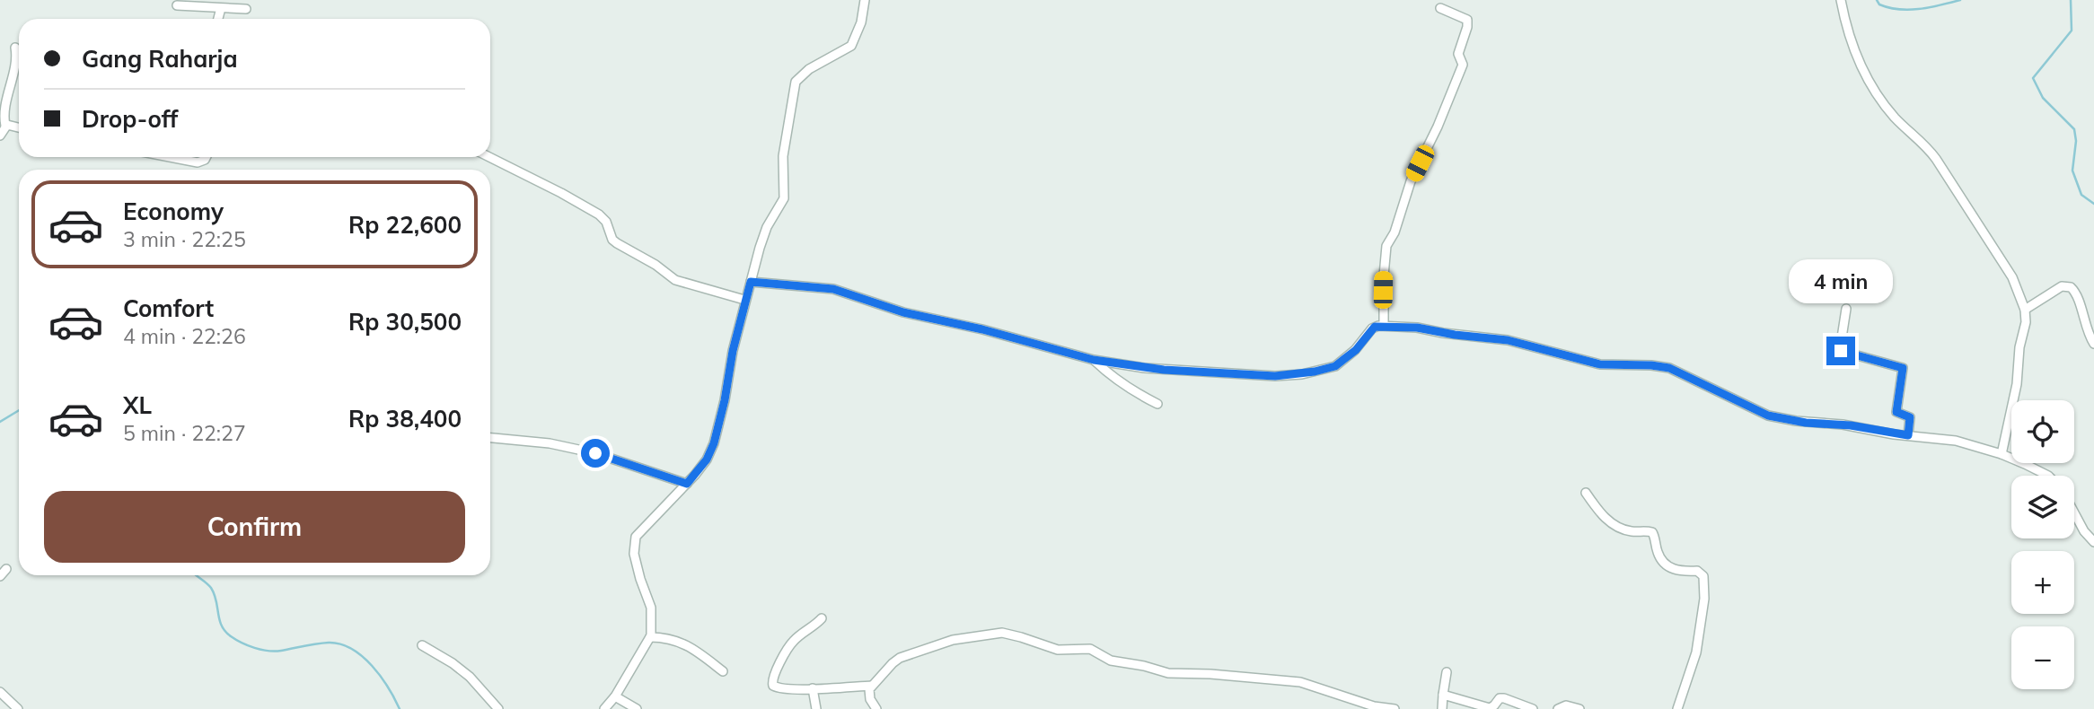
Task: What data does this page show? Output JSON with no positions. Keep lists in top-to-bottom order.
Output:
{
  "page": {
    "banner": ["Gang Raharja", "Drop-off"],
    "list": [
      {
        "name": "Economy",
        "note": "3 min · 22:25",
        "value": "Rp 22,600"
      },
      {
        "name": "Comfort",
        "note": "4 min · 22:26",
        "value": "Rp 30,500"
      },
      {
        "name": "XL",
        "note": "5 min · 22:27",
        "value": "Rp 38,400"
      }
    ],
    "bubble": "4 min",
    "map_buttons": ["+", "−"],
    "buttons": "Confirm"
  }
}
